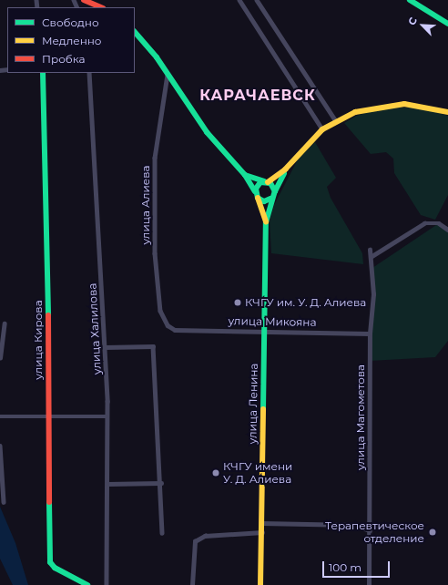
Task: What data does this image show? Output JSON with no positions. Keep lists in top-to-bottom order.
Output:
{
  "streets": {
    "street": [
      "улица Алиева",
      "улица Микояна",
      "улица Халилова",
      "улица Кирова",
      "улица Ленина",
      "улица Магометова"
    ]
  },
  "crossings": [
    ["улица Алиева", "улица Микояна"],
    ["улица Микояна", "улица Ленина"],
    ["улица Микояна", "улица Магометова"]
  ],
  "districts": ["КАРАЧАЕВСК"],
  "places": ["КЧГУ им. У. Д. Алиева", "КЧГУ имени У. Д. Алиева", "Терапевтическое отделение"],
  "legend": ["Свободно", "Медленно", "Пробка"],
  "scale_bar": "100 m",
  "north": "top left"
}
